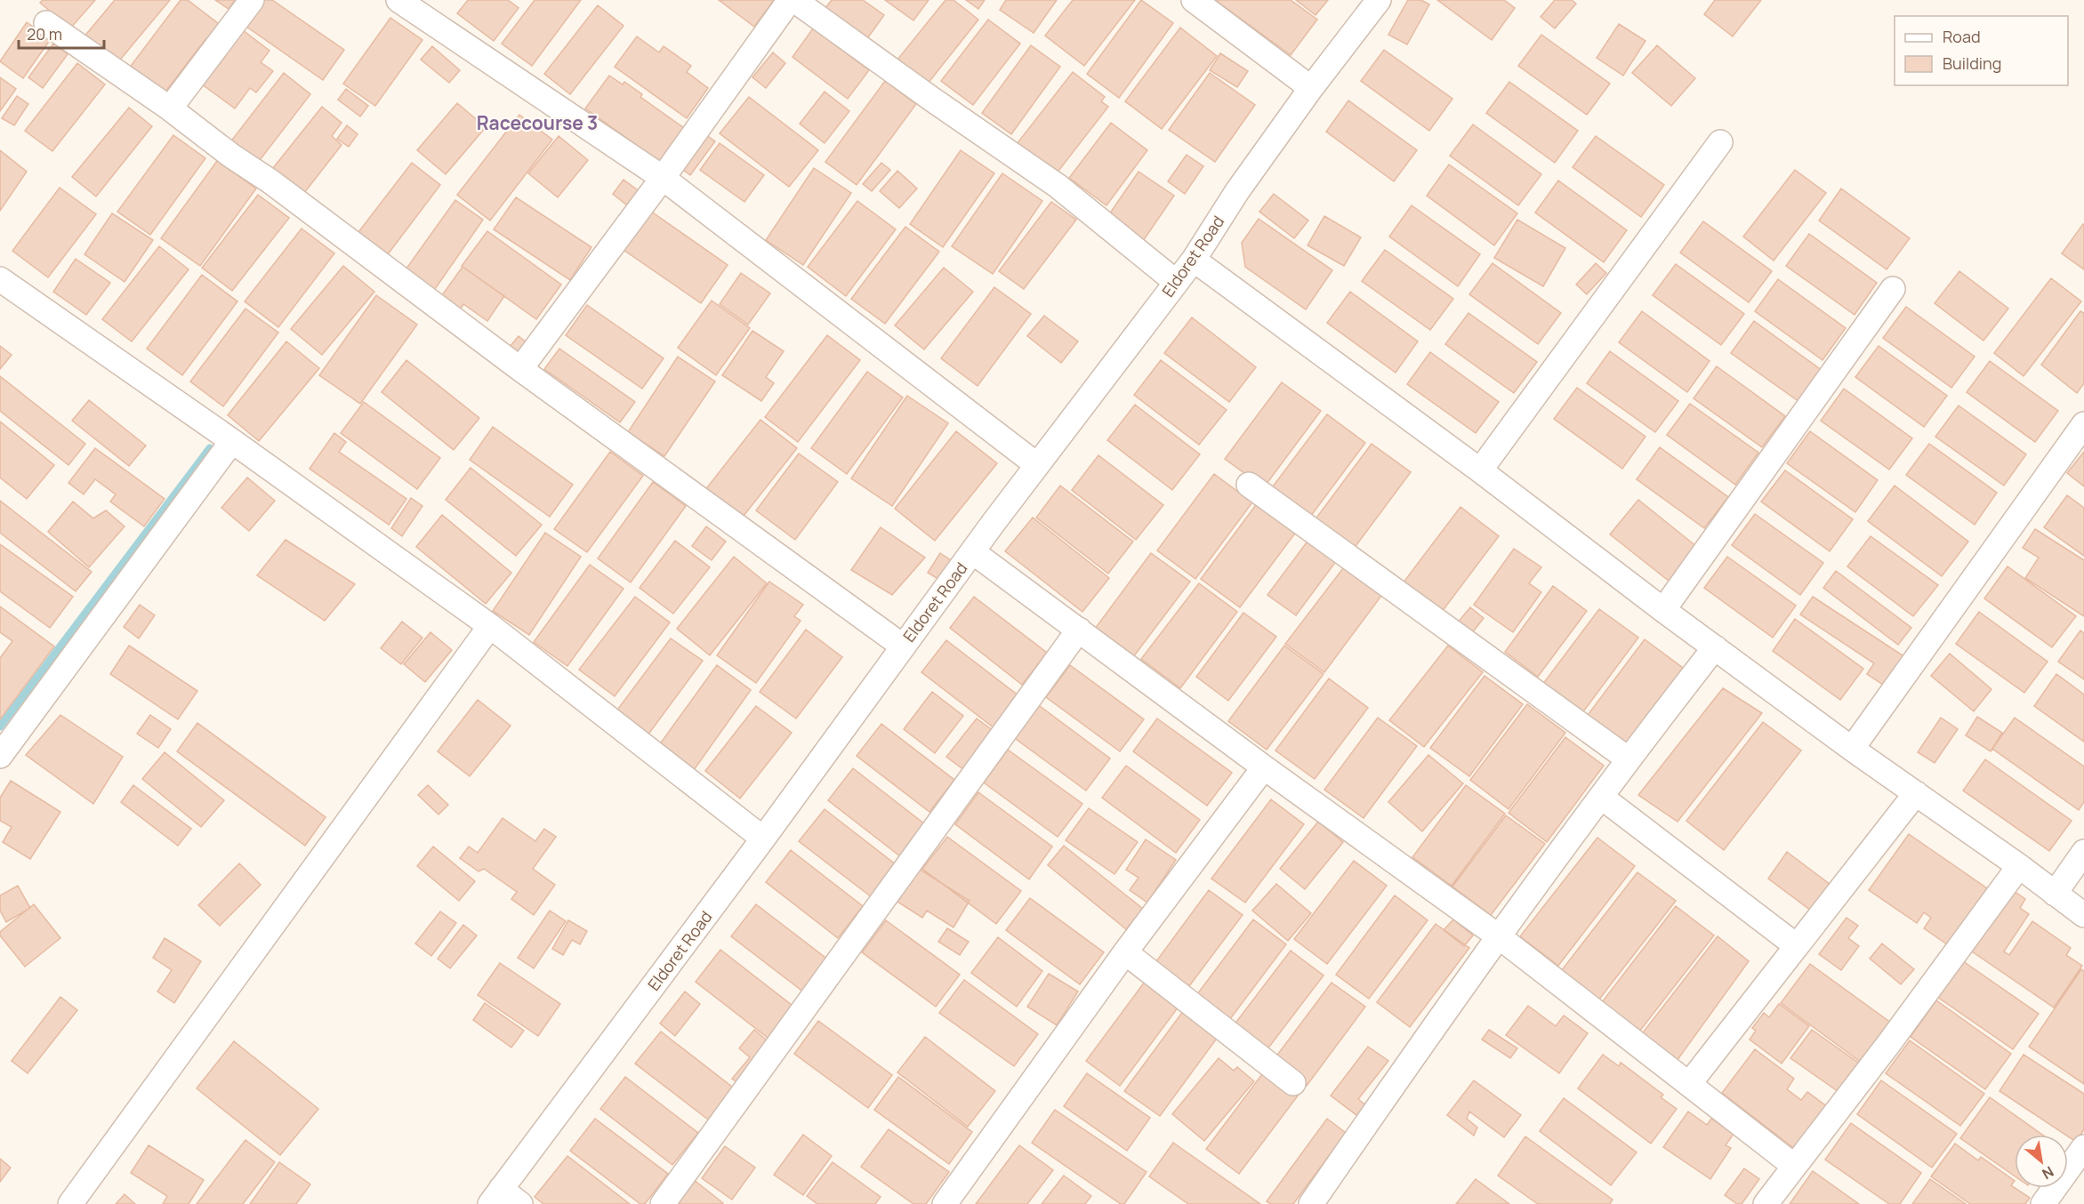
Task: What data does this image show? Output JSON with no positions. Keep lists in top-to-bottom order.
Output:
{
  "streets": {
    "street": ["Eldoret Road"]
  },
  "districts": ["Racecourse 3"],
  "legend": ["Road", "Building"],
  "scale_bar": "20 m",
  "north": "bottom right"
}
